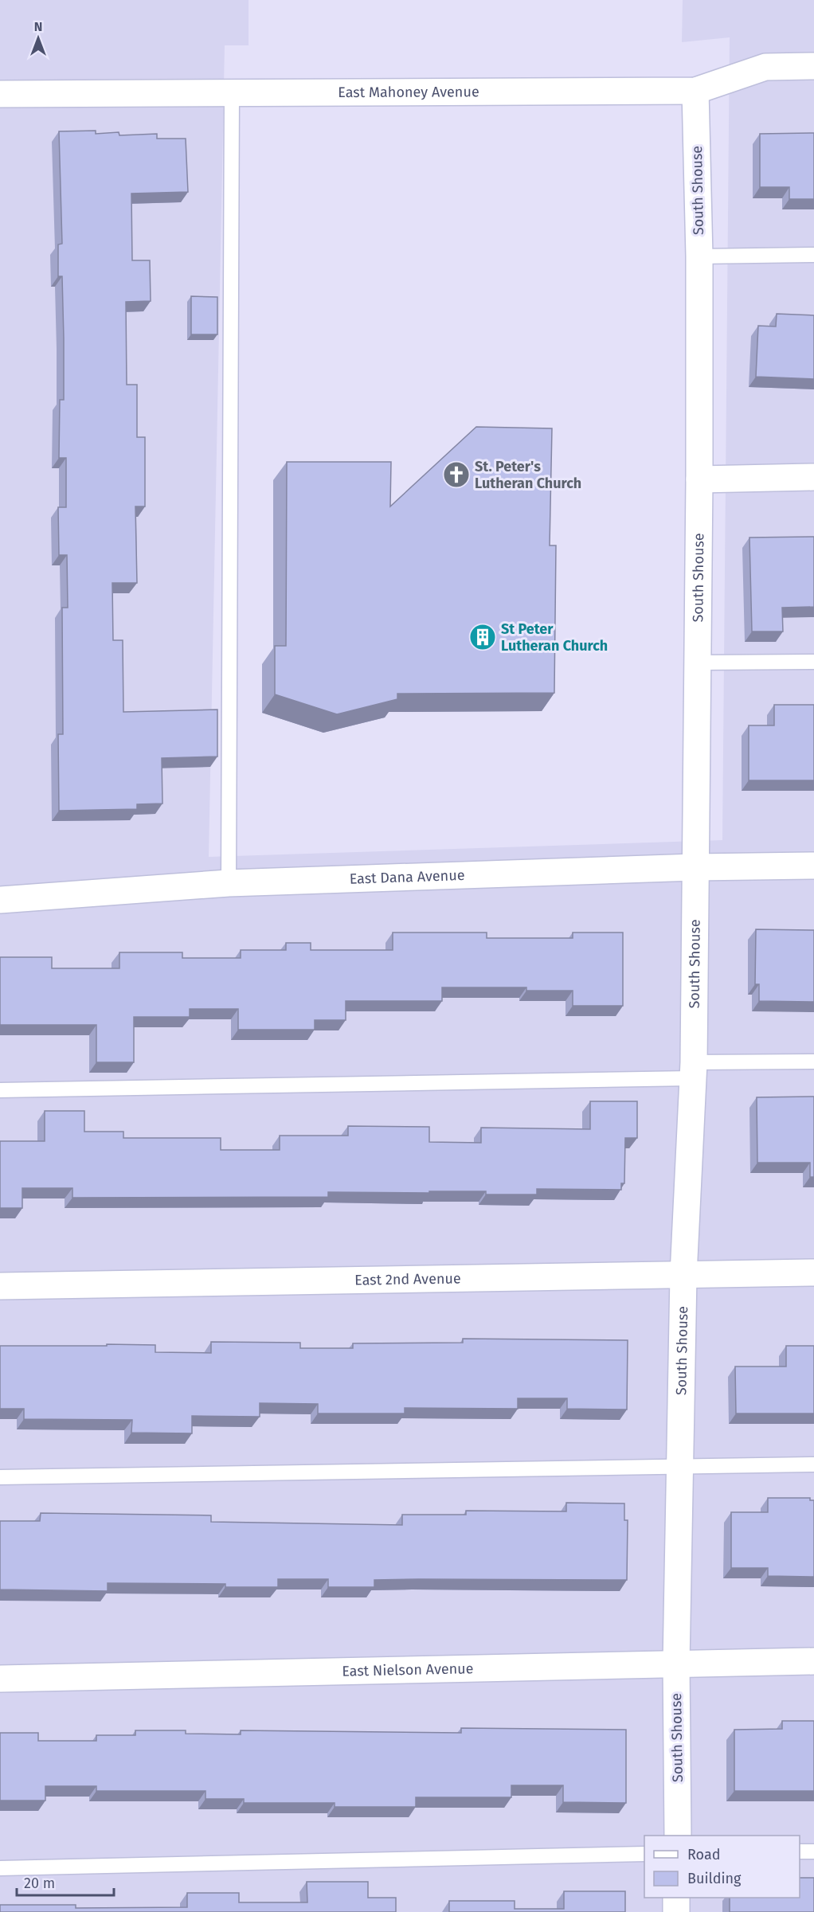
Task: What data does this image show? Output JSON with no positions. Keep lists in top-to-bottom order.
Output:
{
  "streets": {
    "street": [
      "East Mahoney Avenue",
      "South Shouse",
      "East Dana Avenue",
      "East 2nd Avenue",
      "East Nielson Avenue"
    ]
  },
  "crossings": [
    ["East Mahoney Avenue", "South Shouse"],
    ["South Shouse", "East Dana Avenue"],
    ["South Shouse", "East 2nd Avenue"],
    ["South Shouse", "East Nielson Avenue"]
  ],
  "places": {
    "church": ["St. Peter's Lutheran Church"],
    "building": ["St Peter Lutheran Church"]
  },
  "legend": ["Road", "Building"],
  "scale_bar": "20 m",
  "north": "top"
}
